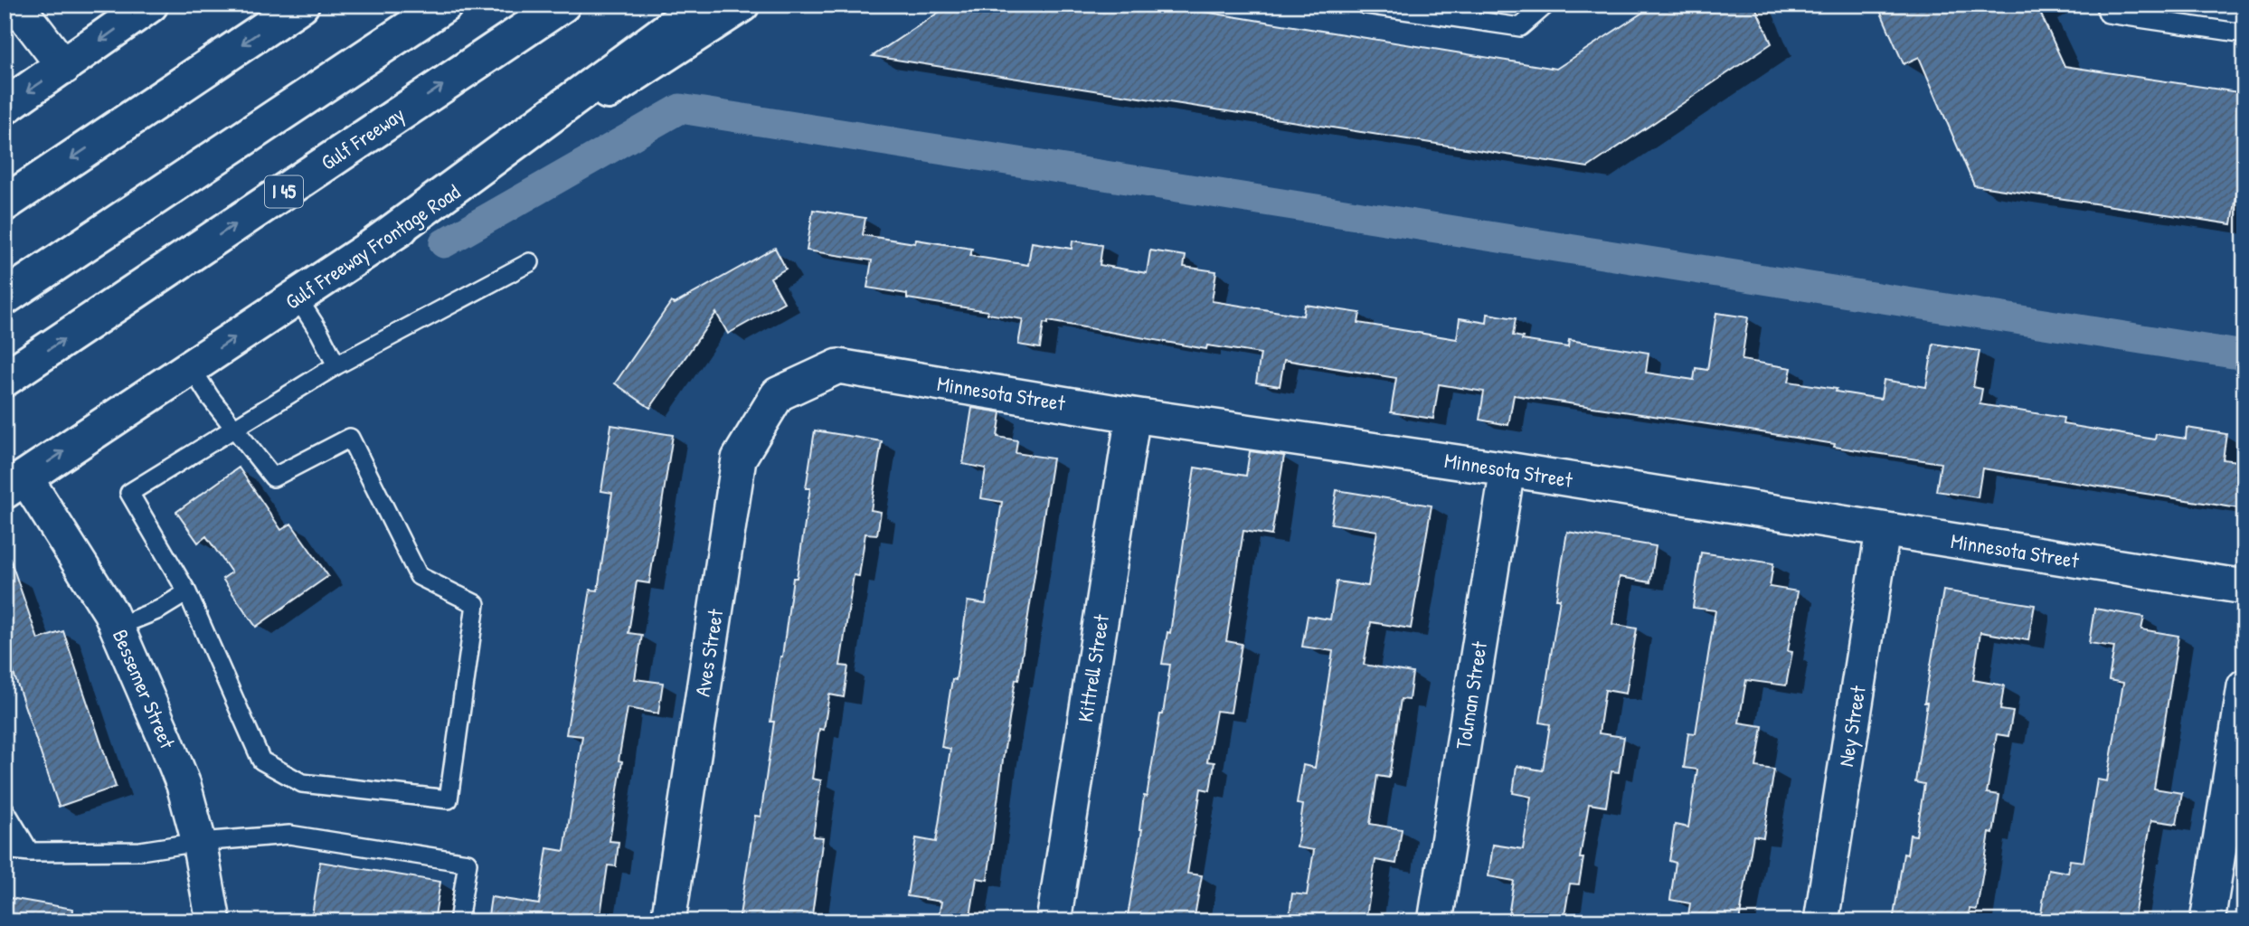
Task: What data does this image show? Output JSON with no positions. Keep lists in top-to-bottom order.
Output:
{
  "streets": {
    "main road": ["Gulf Freeway", "I 45", "Gulf Freeway Frontage Road"],
    "street": [
      "Minnesota Street",
      "Aves Street",
      "Kittrell Street",
      "Bessemer Street",
      "Tolman Street",
      "Ney Street"
    ]
  },
  "crossings": [
    ["Gulf Freeway Frontage Road", "Bessemer Street"],
    ["Minnesota Street", "Aves Street"],
    ["Minnesota Street", "Kittrell Street"],
    ["Minnesota Street", "Tolman Street"],
    ["Minnesota Street", "Ney Street"]
  ]
}
